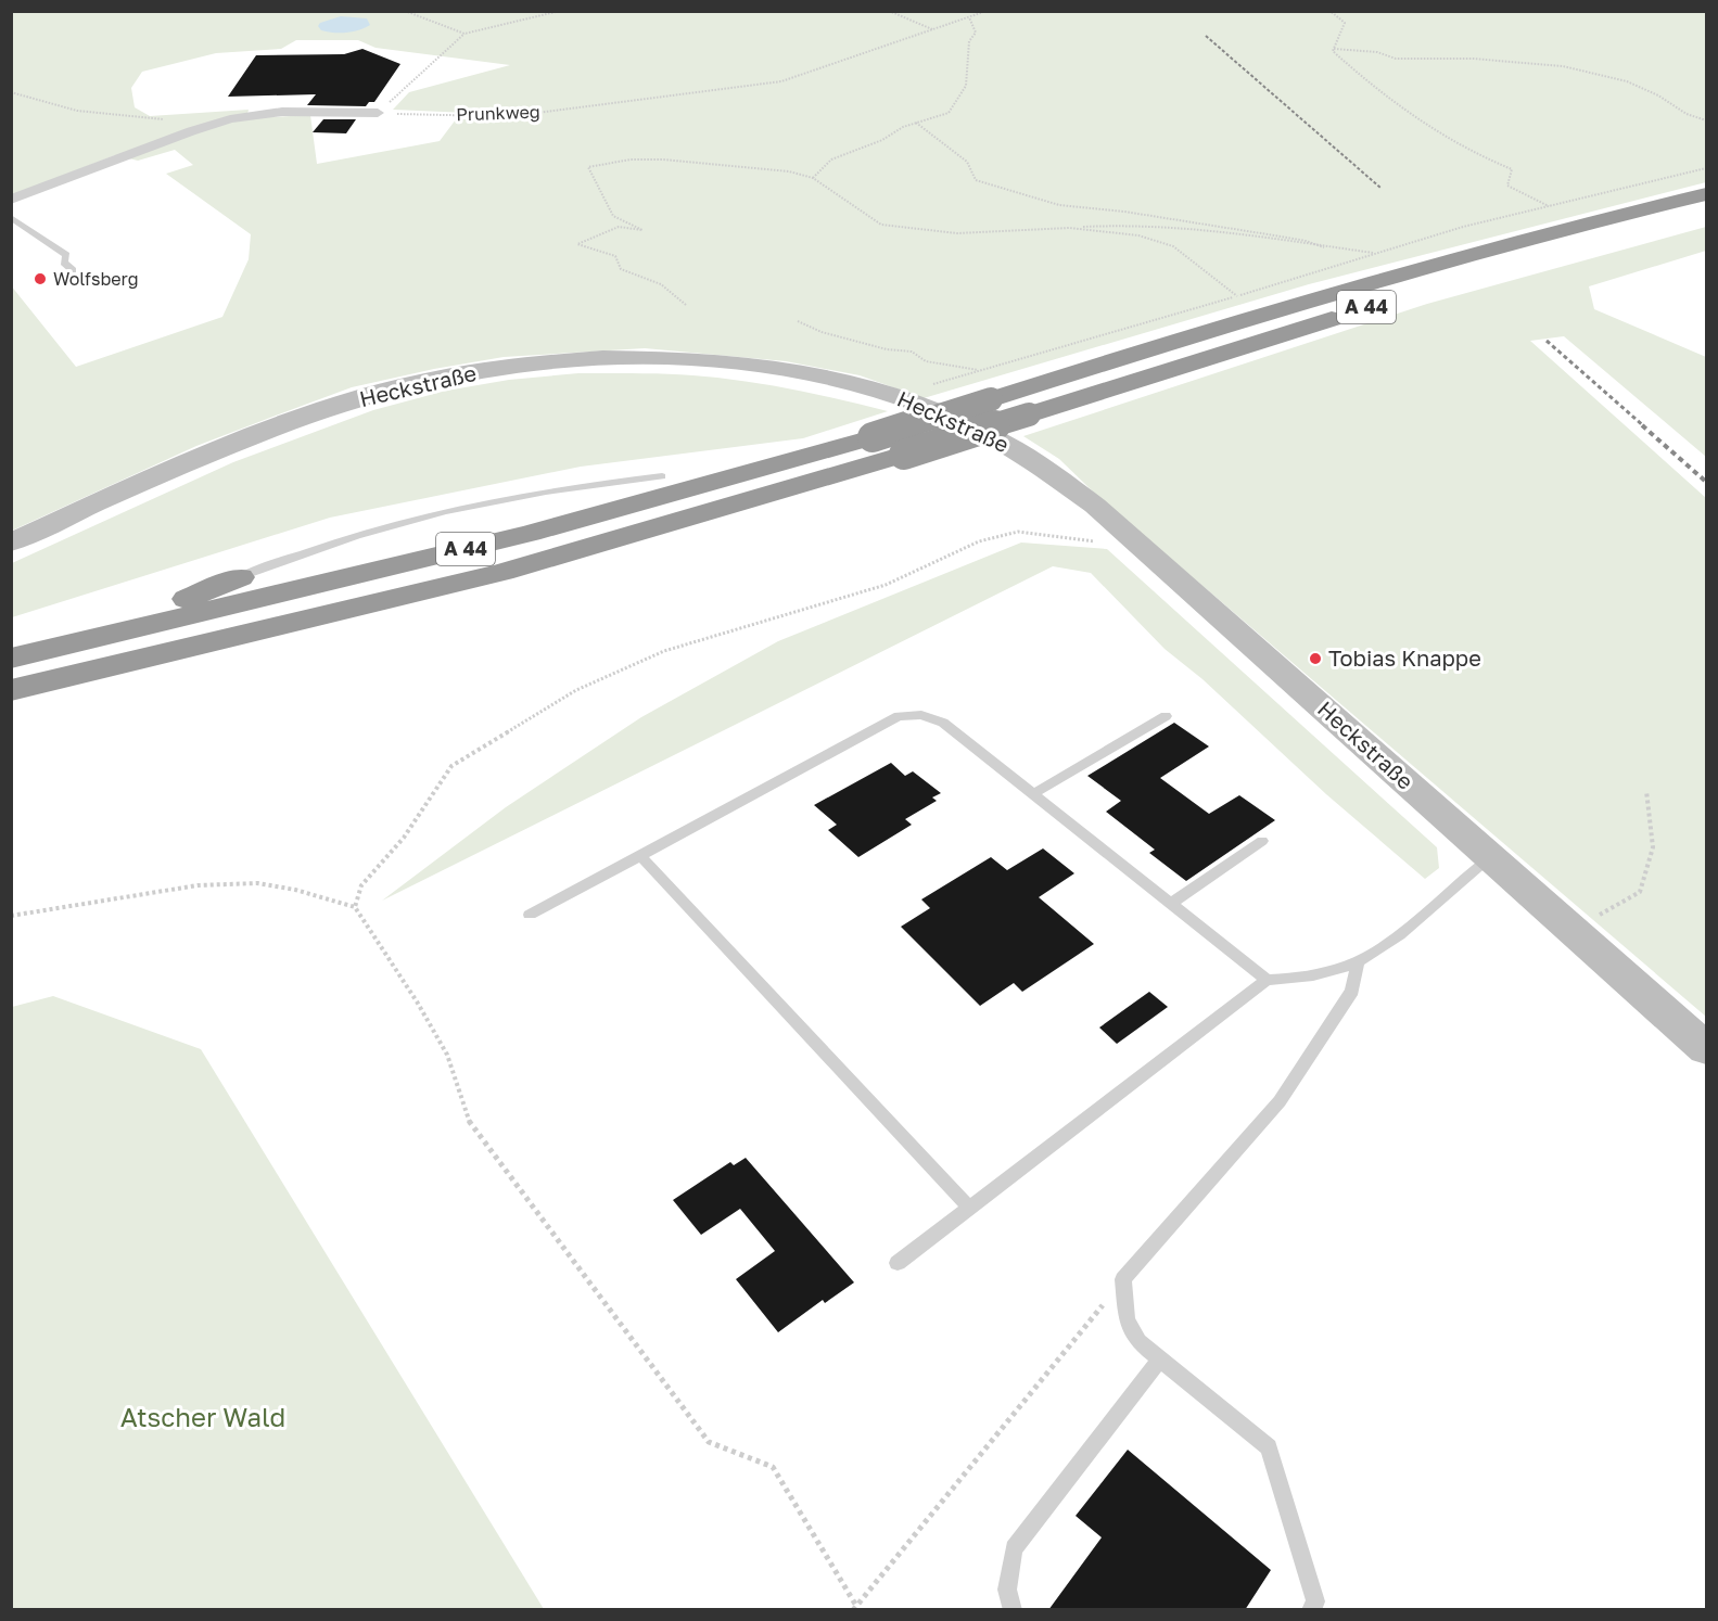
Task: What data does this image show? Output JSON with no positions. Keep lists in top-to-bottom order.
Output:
{
  "streets": {
    "highway": ["A 44"],
    "main road": ["Heckstraße"],
    "path": ["Prunkweg"]
  },
  "parks": ["Atscher Wald"],
  "places": ["Wolfsberg", "Tobias Knappe"]
}
